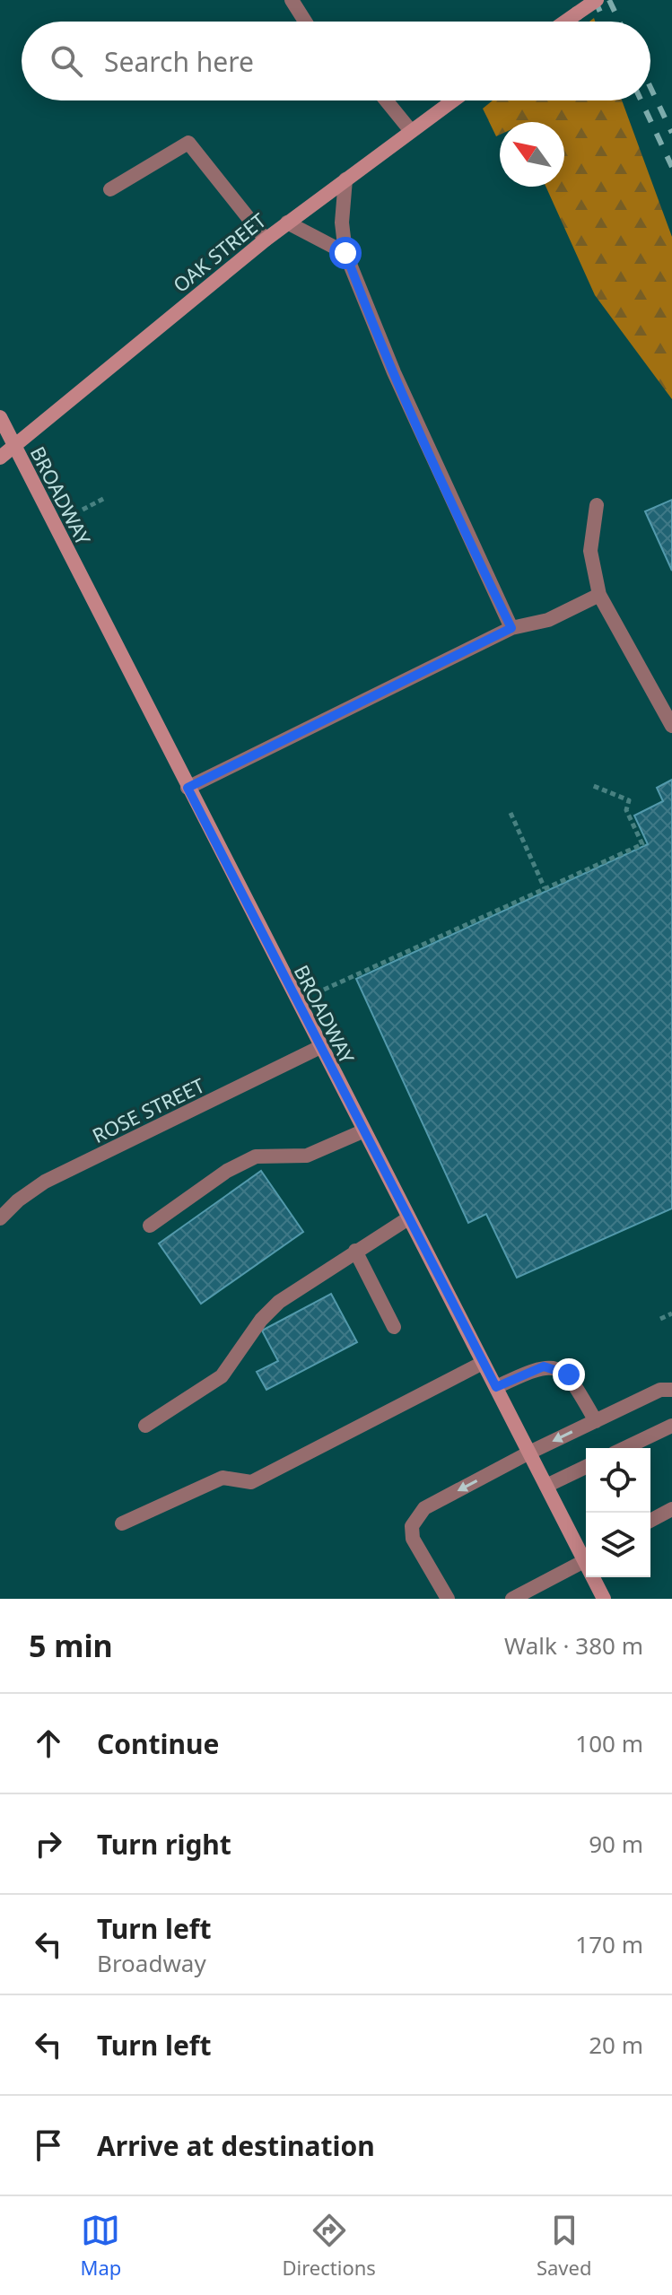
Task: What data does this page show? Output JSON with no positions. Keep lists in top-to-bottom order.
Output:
{
  "streets": {
    "street": ["OAK STREET", "BROADWAY", "ROSE STREET"]
  },
  "crossings": [
    ["OAK STREET", "BROADWAY"],
    ["BROADWAY", "ROSE STREET"]
  ],
  "north": "top left",
  "page": {
    "search": "Search here",
    "heading": ["5 min", "Walk · 380 m"],
    "list": [
      ["Continue", "100 m"],
      ["Turn right", "90 m"],
      ["Turn left", "Broadway", "170 m"],
      ["Turn left", "20 m"],
      "Arrive at destination"
    ],
    "nav": ["Map", "Directions", "Saved"]
  }
}
